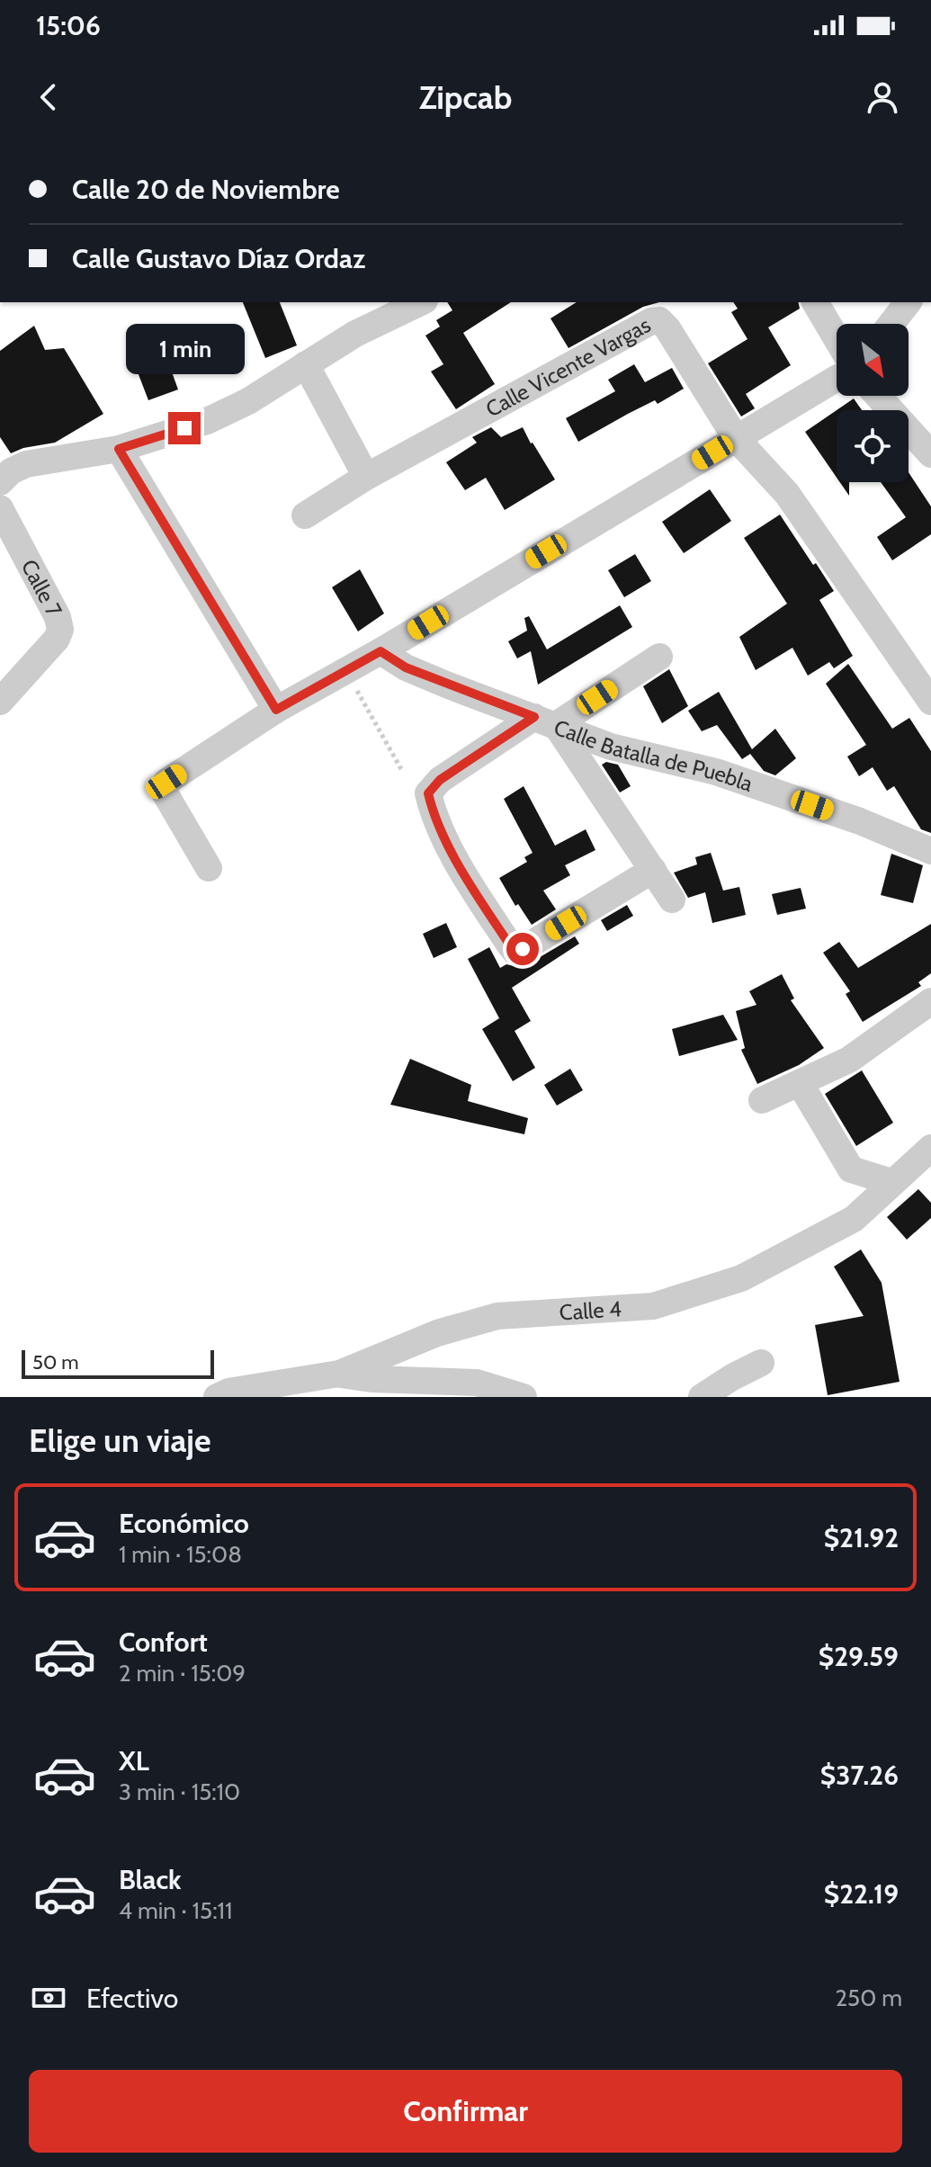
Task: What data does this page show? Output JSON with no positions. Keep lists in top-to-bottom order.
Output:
{
  "streets": {
    "street": [
      "Calle Vicente Vargas",
      "Calle 7",
      "Calle Batalla de Puebla",
      "Calle 4"
    ]
  },
  "scale_bar": "50 m",
  "north": "bottom right",
  "page": {
    "status": "15:06",
    "header": "Zipcab",
    "banner": ["Calle 20 de Noviembre", "Calle Gustavo Díaz Ordaz"],
    "bubble": "1 min",
    "scale": "50 m",
    "heading": "Elige un viaje",
    "list": [
      {
        "name": "Económico",
        "note": "1 min · 15:08",
        "value": "$21.92"
      },
      {
        "name": "Confort",
        "note": "2 min · 15:09",
        "value": "$29.59"
      },
      {
        "name": "XL",
        "note": "3 min · 15:10",
        "value": "$37.26"
      },
      {
        "name": "Black",
        "note": "4 min · 15:11",
        "value": "$22.19"
      }
    ],
    "pay": ["Efectivo", "250 m"],
    "buttons": "Confirmar"
  }
}
